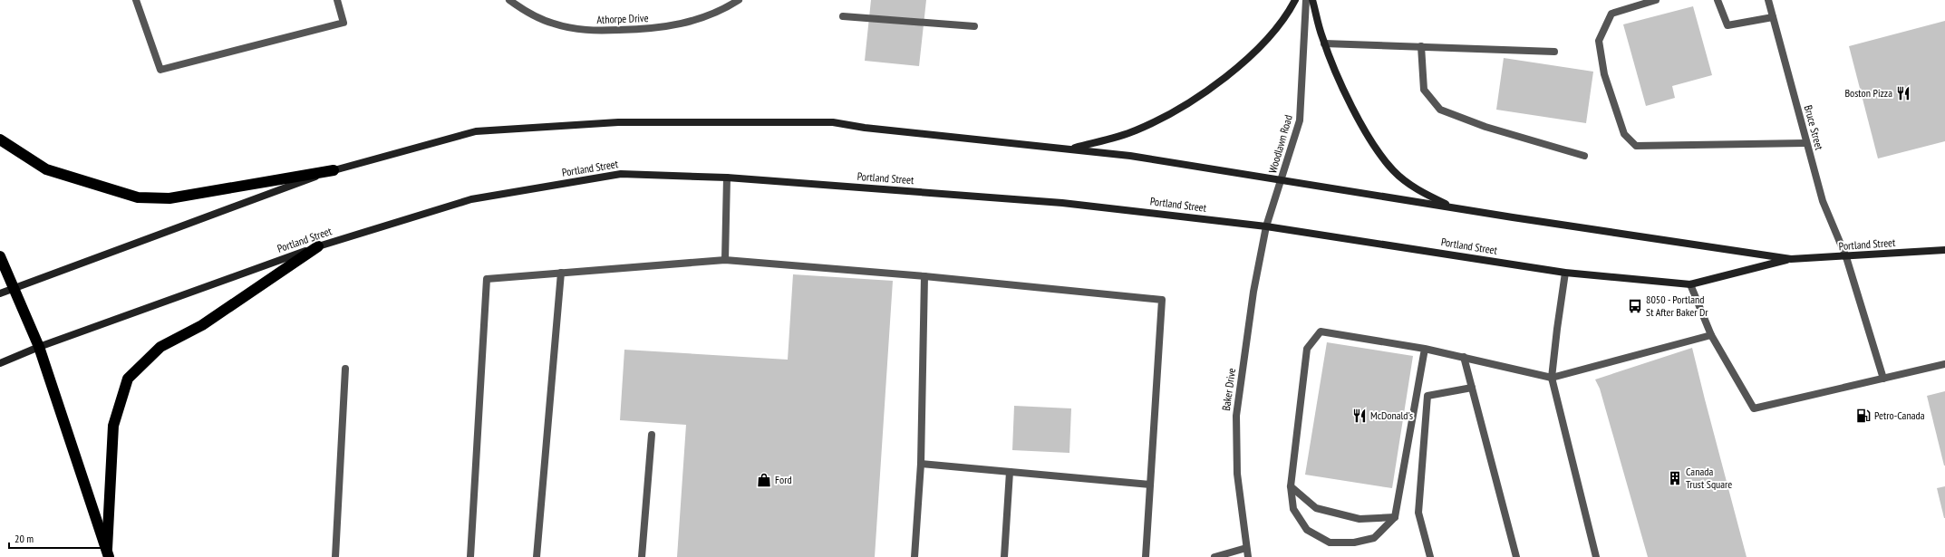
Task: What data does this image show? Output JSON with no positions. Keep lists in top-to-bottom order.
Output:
{
  "streets": {
    "main road": ["Portland Street"],
    "street": [
      "Athorpe Drive",
      "Bruce Street",
      "Woodlawn Road",
      "Baker Drive"
    ]
  },
  "crossings": [
    ["Bruce Street", "Portland Street"],
    ["Woodlawn Road", "Portland Street"],
    ["Woodlawn Road", "Baker Drive"],
    ["Portland Street", "Baker Drive"]
  ],
  "places": {
    "restaurant": ["Boston Pizza", "McDonald's"],
    "bus stop": ["8050 - Portland St After Baker Dr"],
    "fuel station": ["Petro-Canada"],
    "building": ["Canada Trust Square"],
    "shop": ["Ford"]
  },
  "scale_bar": "20 m"
}
